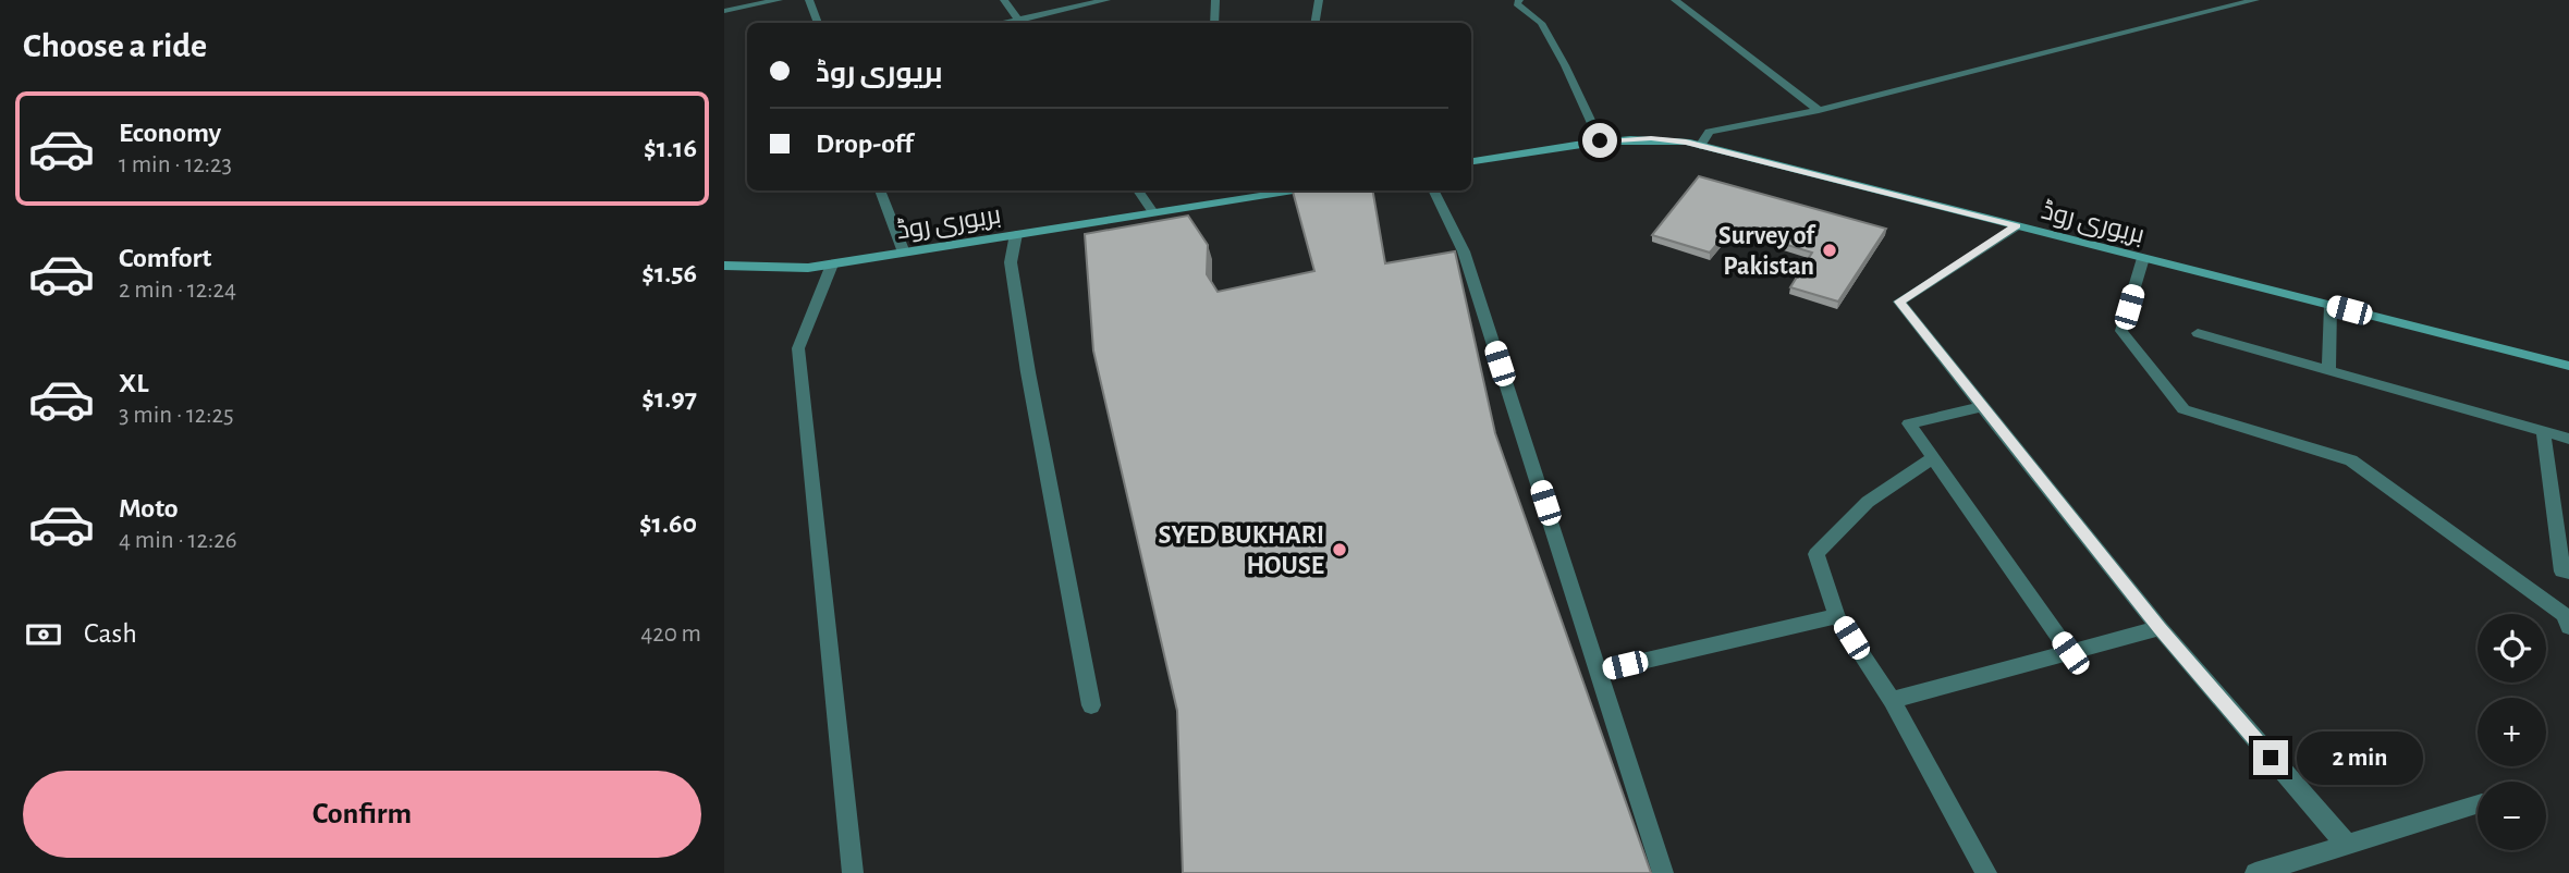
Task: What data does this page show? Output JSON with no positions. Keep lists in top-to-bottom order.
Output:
{
  "streets": {
    "main road": ["بریوری روڈ"]
  },
  "places": ["Survey of Pakistan", "SYED BUKHARI HOUSE"],
  "page": {
    "heading": "Choose a ride",
    "banner": ["بریوری روڈ", "Drop-off"],
    "list": [
      {
        "name": "Economy",
        "note": "1 min · 12:23",
        "value": "$1.16"
      },
      {
        "name": "Comfort",
        "note": "2 min · 12:24",
        "value": "$1.56"
      },
      {
        "name": "XL",
        "note": "3 min · 12:25",
        "value": "$1.97"
      },
      {
        "name": "Moto",
        "note": "4 min · 12:26",
        "value": "$1.60"
      }
    ],
    "pay": ["Cash", "420 m"],
    "map_buttons": ["+", "−"],
    "bubble": "2 min",
    "buttons": "Confirm"
  }
}
